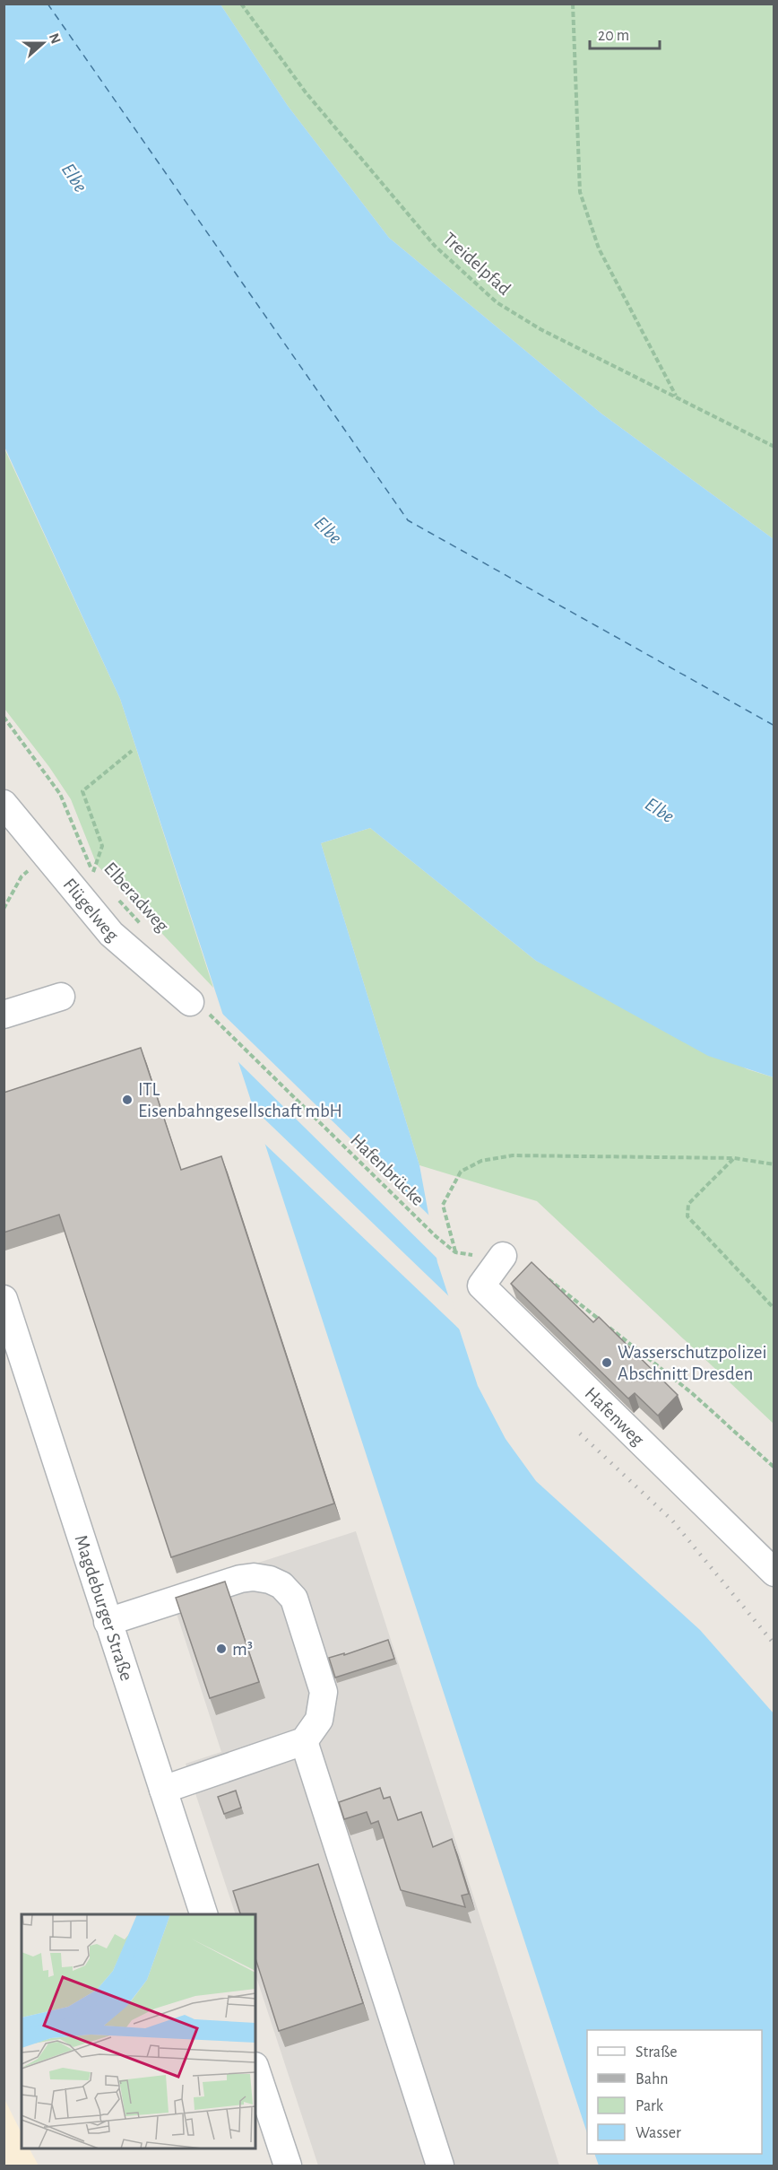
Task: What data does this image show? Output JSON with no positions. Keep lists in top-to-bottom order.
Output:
{
  "streets": {
    "street": ["Flügelweg", "Hafenweg", "Magdeburger Straße"],
    "path": ["Treidelpfad", "Elberadweg", "Hafenbrücke"]
  },
  "crossings": [
    ["Flügelweg", "Hafenbrücke"]
  ],
  "water": ["Elbe"],
  "places": ["ITL Eisenbahngesellschaft mbH", "Wasserschutzpolizei Abschnitt Dresden", "m³"],
  "legend": [
    "Straße",
    "Bahn",
    "Park",
    "Wasser"
  ],
  "scale_bar": "20 m",
  "north": "right"
}
